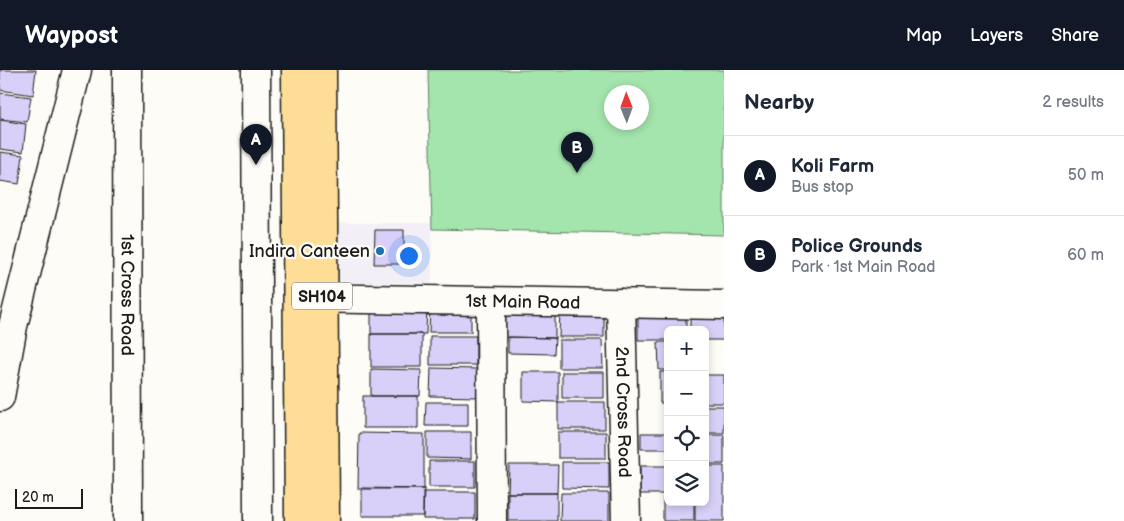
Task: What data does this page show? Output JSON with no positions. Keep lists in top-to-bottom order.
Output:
{
  "streets": {
    "main road": ["SH104"],
    "street": ["1st Cross Road", "1st Main Road", "2nd Cross Road"]
  },
  "crossings": [
    ["SH104", "1st Main Road"],
    ["1st Main Road", "2nd Cross Road"]
  ],
  "places": ["Indira Canteen"],
  "scale_bar": "20 m",
  "north": "top",
  "page": {
    "header": "Waypost",
    "nav": ["Map", "Layers", "Share"],
    "heading": ["Nearby", "2 results"],
    "pins": ["A", "B"],
    "list": [
      {
        "mark": "A",
        "name": "Koli Farm",
        "note": "Bus stop",
        "value": "50 m"
      },
      {
        "mark": "B",
        "name": "Police Grounds",
        "note": "Park · 1st Main Road",
        "value": "60 m"
      }
    ],
    "map_buttons": ["+", "−"],
    "scale": "20 m"
  }
}
